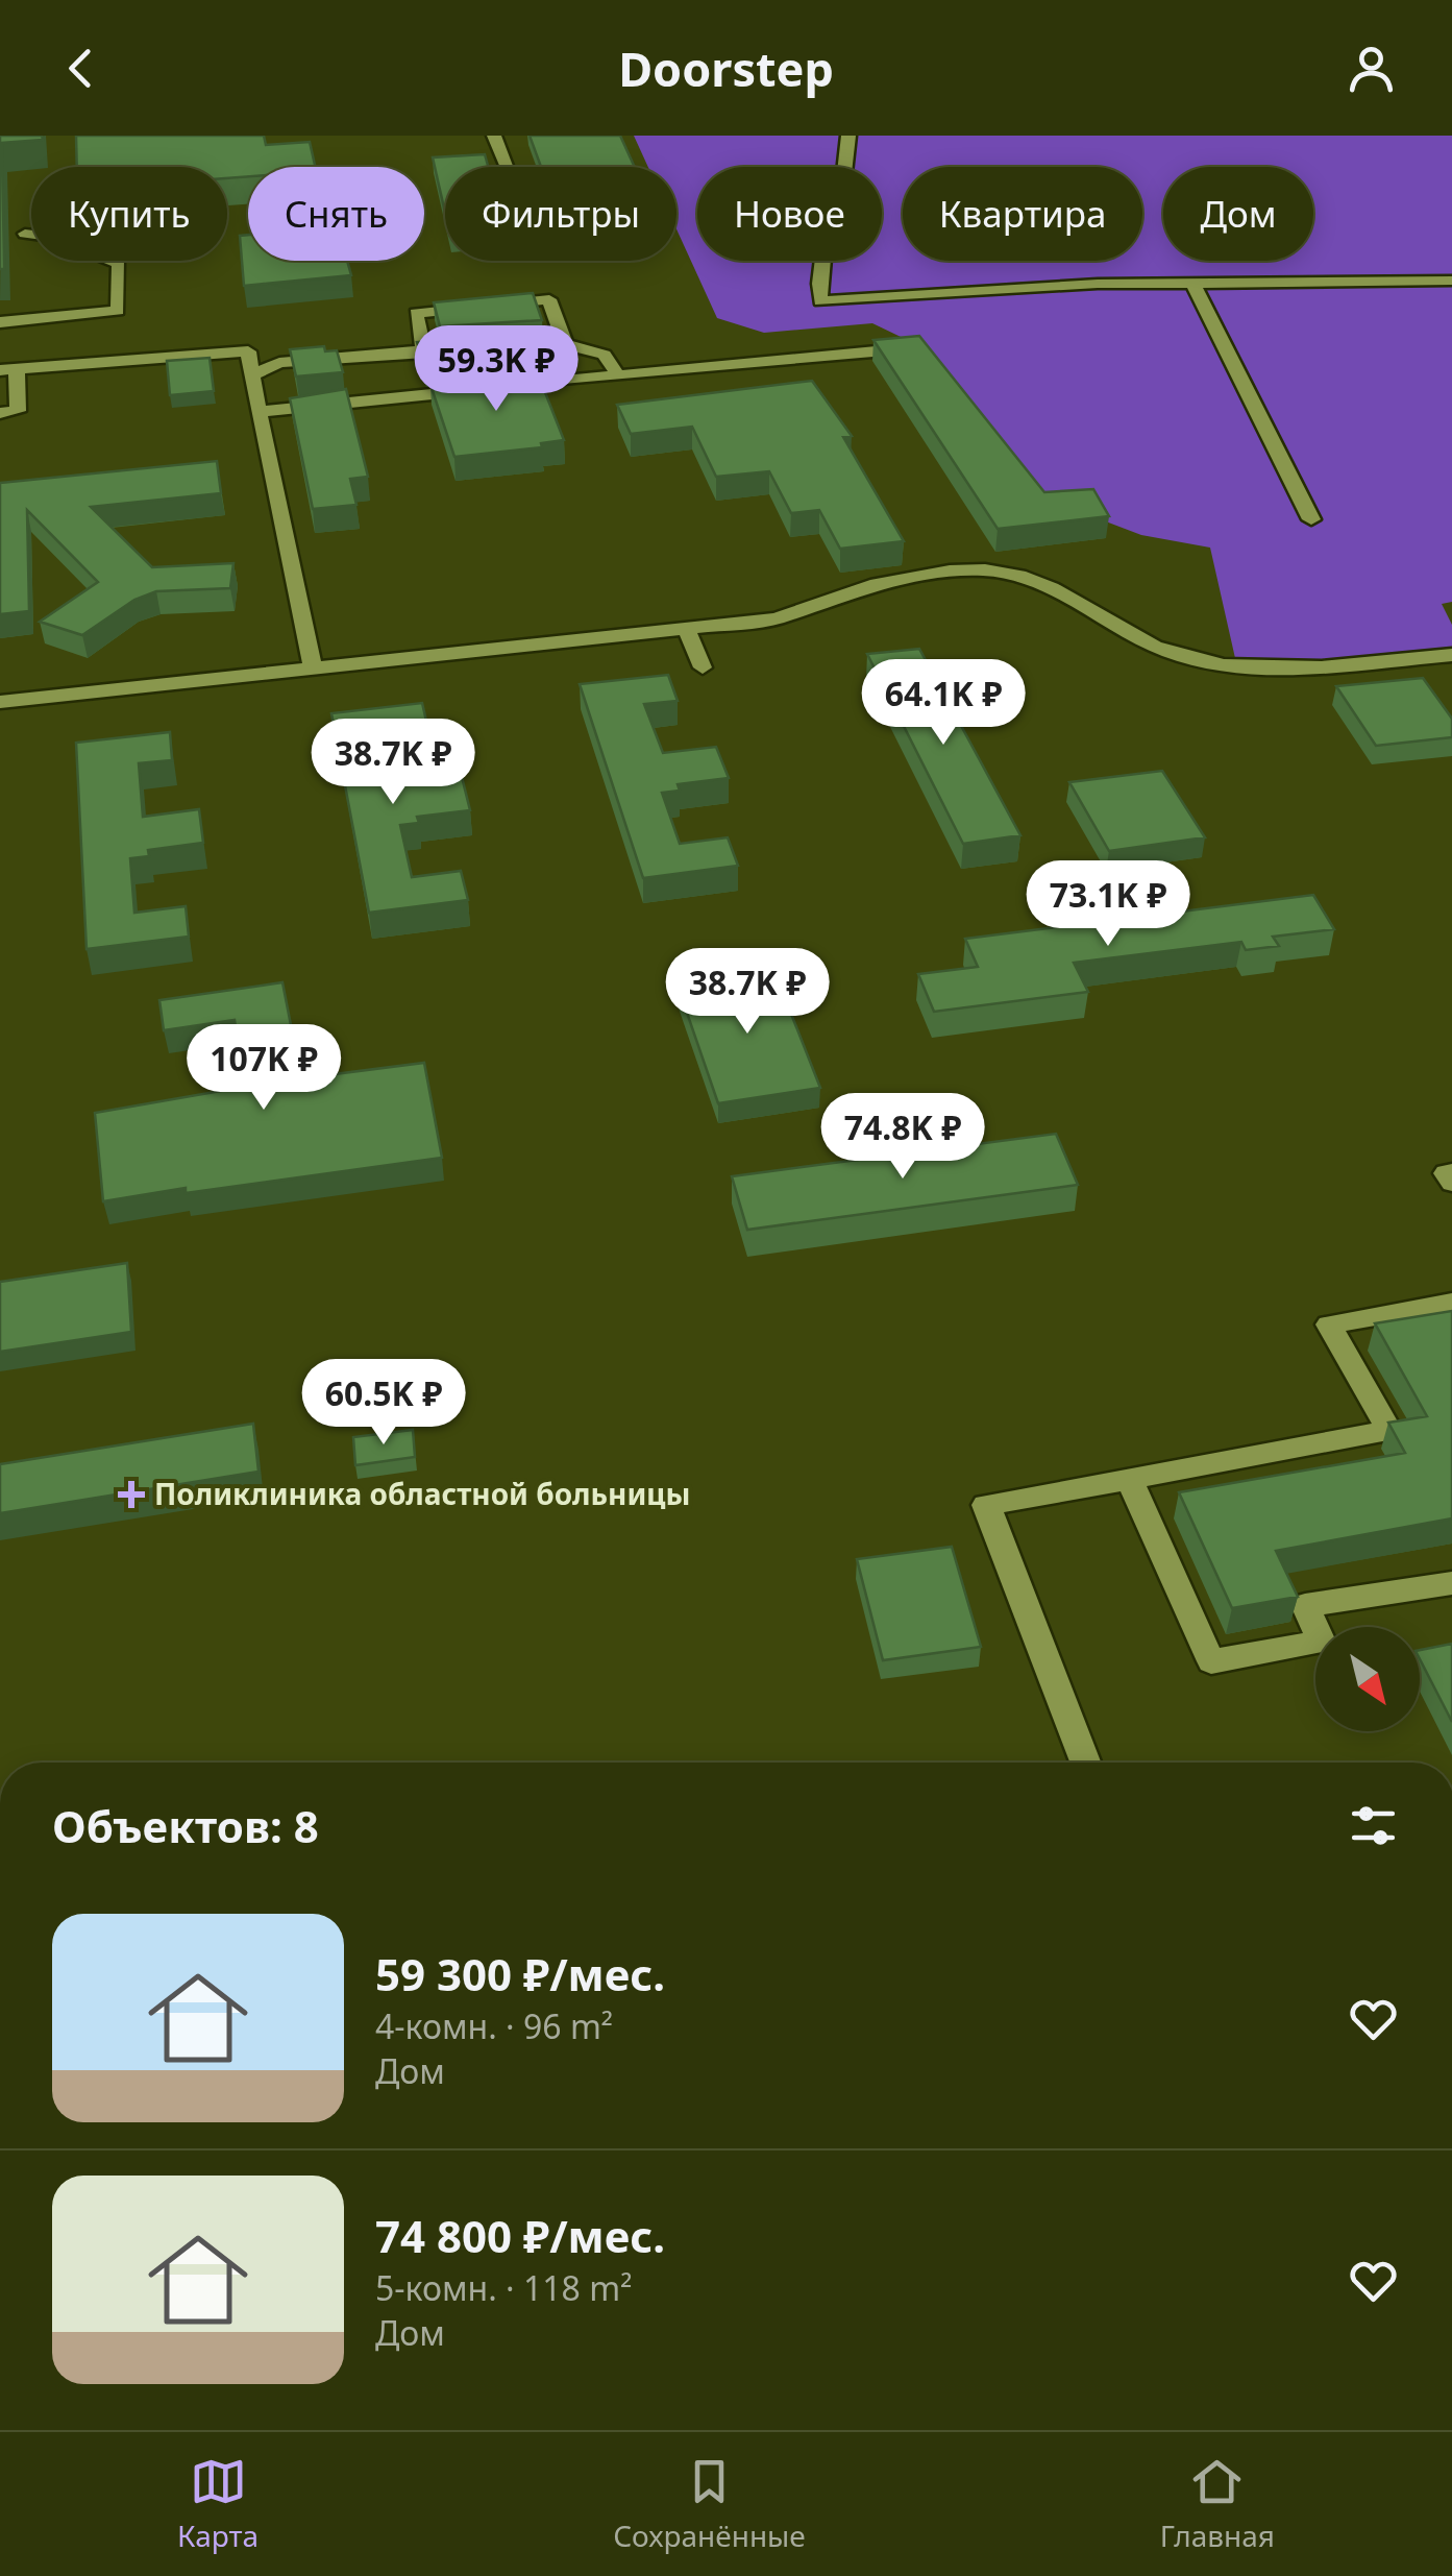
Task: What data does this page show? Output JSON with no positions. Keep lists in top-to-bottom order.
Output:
{
  "places": {
    "health": ["Поликлиника областной больницы"]
  },
  "north": "bottom right",
  "page": {
    "header": "Doorstep",
    "chip": [
      "Купить",
      "Снять",
      "Фильтры",
      "Новое",
      "Квартира",
      "Дом"
    ],
    "price": [
      "59.3K ₽",
      "64.1K ₽",
      "38.7K ₽",
      "73.1K ₽",
      "38.7K ₽",
      "107K ₽",
      "74.8K ₽",
      "60.5K ₽"
    ],
    "heading": "Объектов: 8",
    "list": [
      {
        "name": "59 300 ₽/мес.",
        "note": "4-комн. · 96 m² · Дом"
      },
      {
        "name": "74 800 ₽/мес.",
        "note": "5-комн. · 118 m² · Дом"
      }
    ],
    "tabs": ["Карта", "Сохранённые", "Главная"]
  }
}
